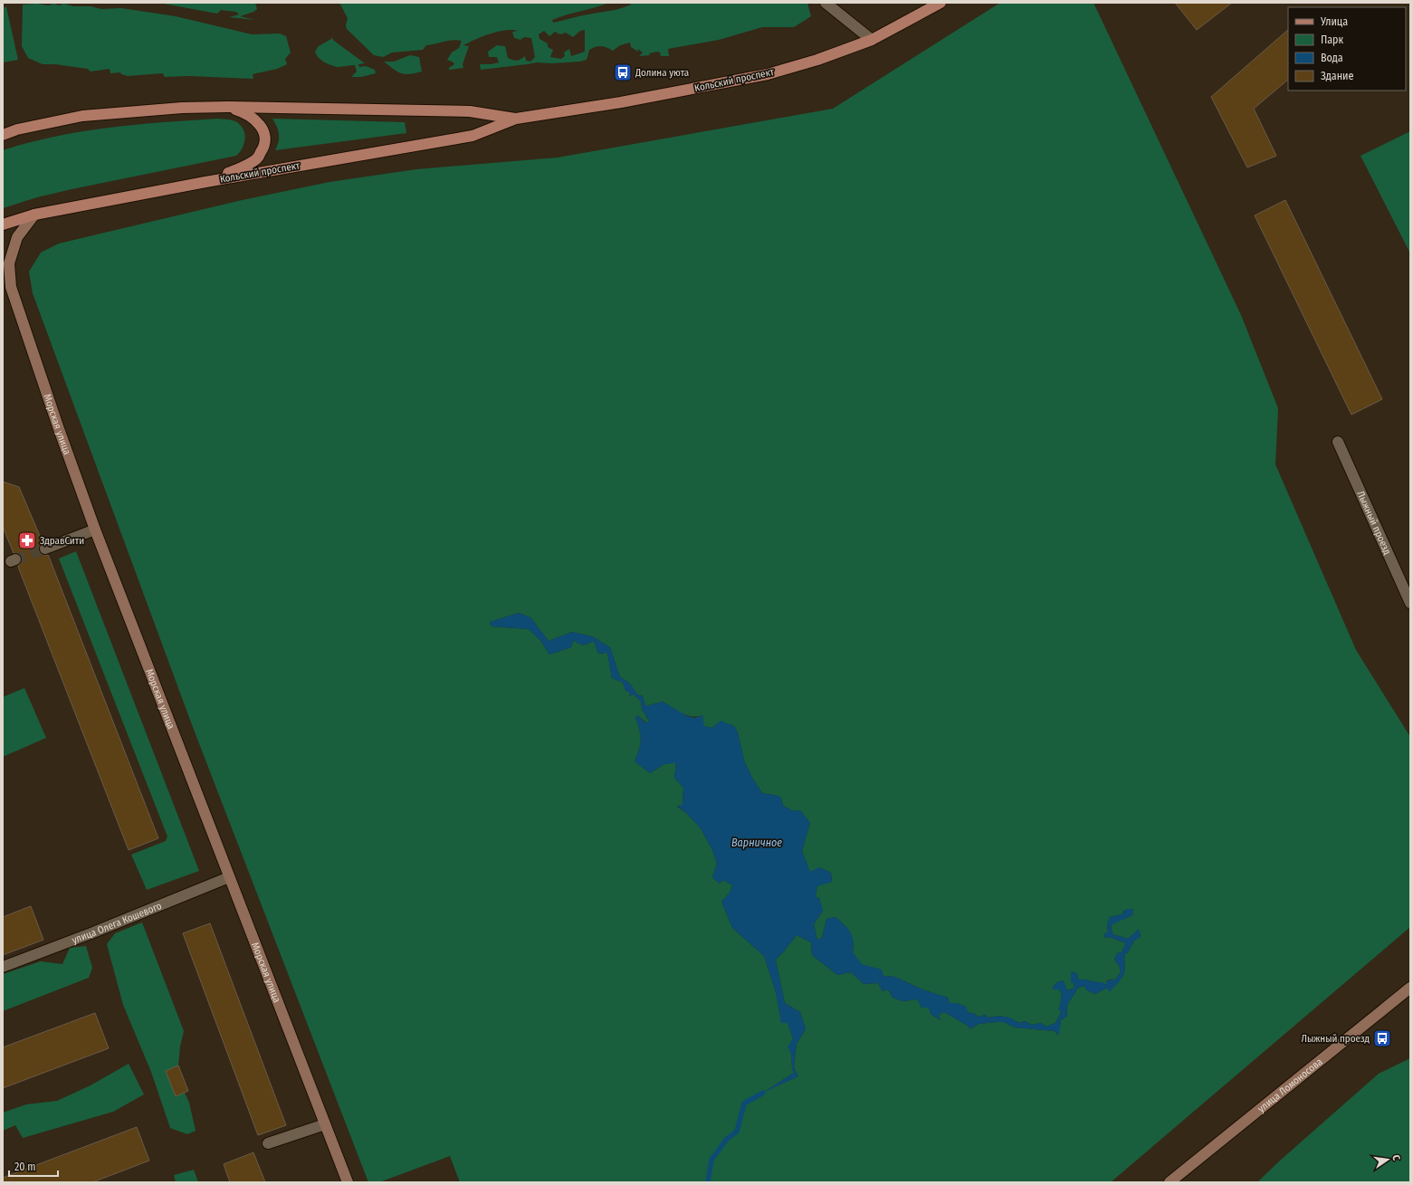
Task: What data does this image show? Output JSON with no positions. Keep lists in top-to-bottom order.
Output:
{
  "streets": {
    "main road": ["Кольский проспект"],
    "street": [
      "Морская улица",
      "Лыжный проезд",
      "улица Олега Кошевого",
      "улица Ломоносова"
    ]
  },
  "crossings": [
    ["Кольский проспект", "Морская улица"],
    ["Морская улица", "улица Олега Кошевого"]
  ],
  "water": ["Варничное"],
  "places": {
    "bus stop": ["Долина уюта", "Лыжный проезд"],
    "pharmacy": ["ЗдравСити"]
  },
  "legend": [
    "Улица",
    "Парк",
    "Вода",
    "Здание"
  ],
  "scale_bar": "20 m",
  "north": "right"
}
